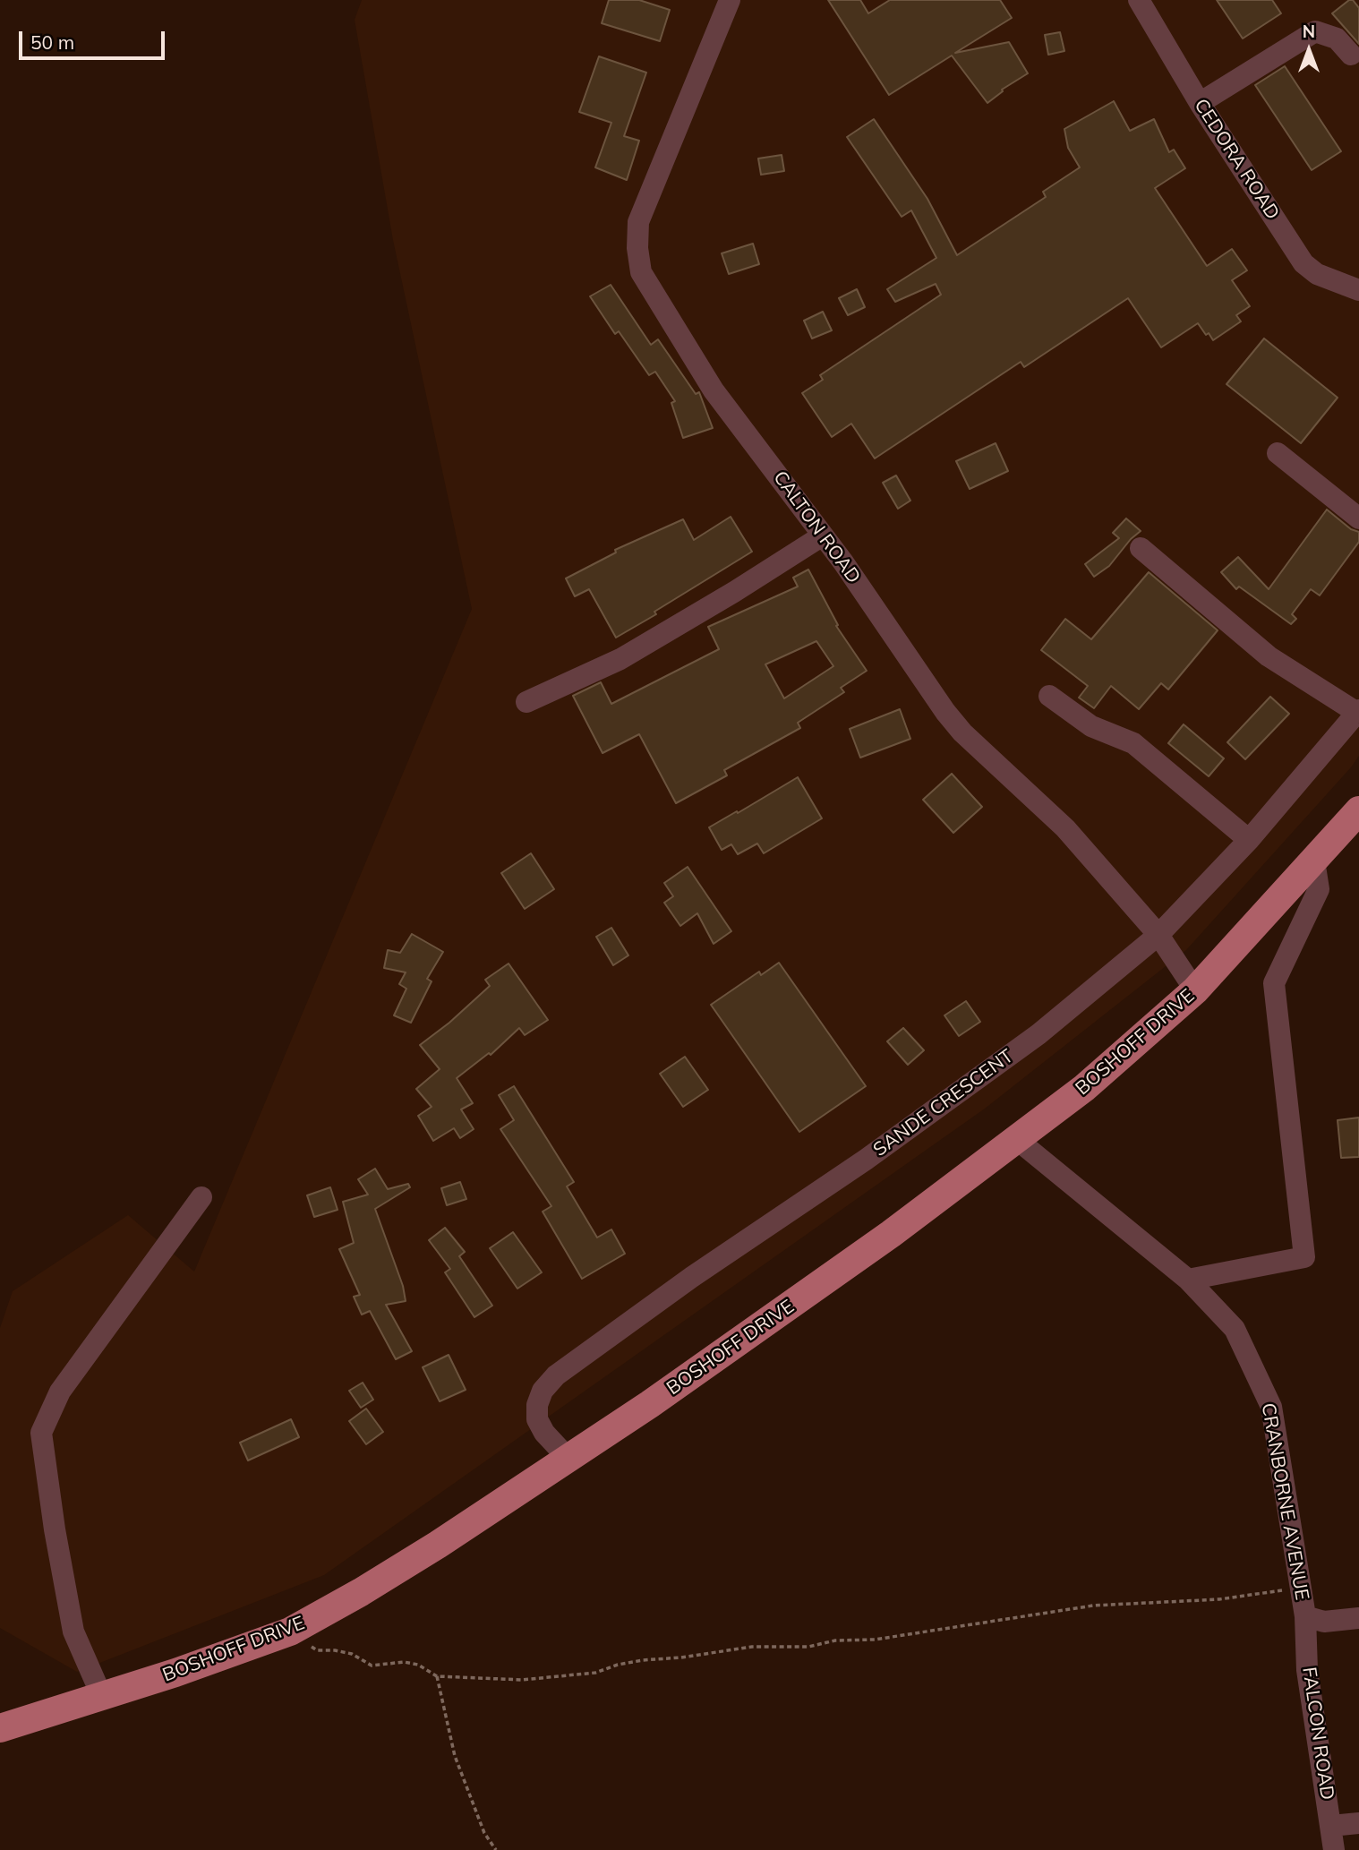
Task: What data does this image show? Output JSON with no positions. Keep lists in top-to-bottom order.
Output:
{
  "streets": {
    "main road": ["BOSHOFF DRIVE"],
    "street": [
      "CEDORA ROAD",
      "CALTON ROAD",
      "SANDE CRESCENT",
      "CRANBORNE AVENUE",
      "FALCON ROAD"
    ]
  },
  "crossings": [
    ["CALTON ROAD", "BOSHOFF DRIVE"],
    ["CALTON ROAD", "SANDE CRESCENT"],
    ["BOSHOFF DRIVE", "SANDE CRESCENT"],
    ["BOSHOFF DRIVE", "CRANBORNE AVENUE"],
    ["CRANBORNE AVENUE", "FALCON ROAD"]
  ],
  "scale_bar": "50 m",
  "north": "top"
}
